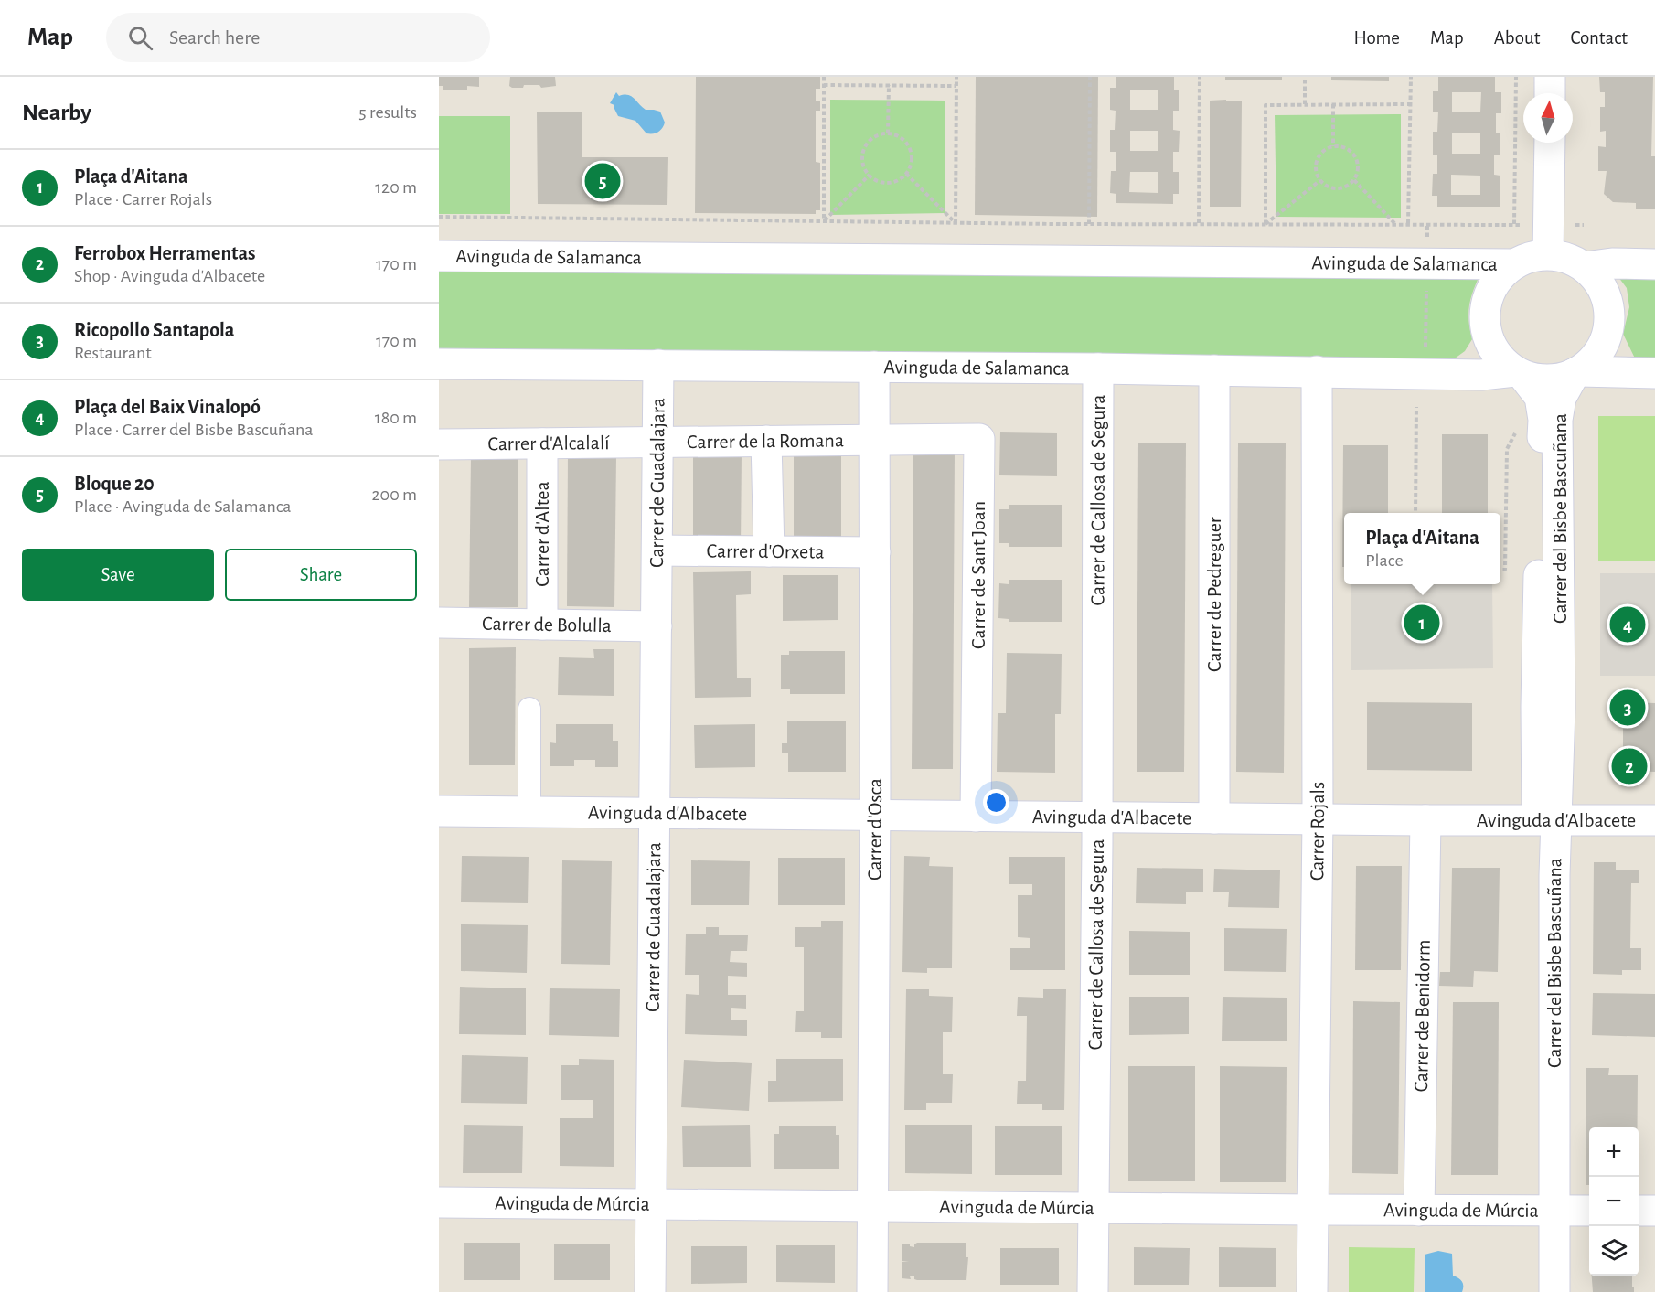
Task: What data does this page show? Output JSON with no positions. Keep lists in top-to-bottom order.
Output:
{
  "streets": {
    "street": [
      "Avinguda de Salamanca",
      "Carrer de la Romana",
      "Carrer d'Alcalalí",
      "Carrer de Guadalajara",
      "Carrer de Callosa de Segura",
      "Carrer del Bisbe Bascuñana",
      "Carrer d'Altea",
      "Carrer d'Orxeta",
      "Carrer de Sant Joan",
      "Carrer de Pedreguer",
      "Carrer de Bolulla",
      "Avinguda d'Albacete",
      "Carrer d'Osca",
      "Carrer Rojals",
      "Carrer de Benidorm",
      "Avinguda de Múrcia"
    ]
  },
  "crossings": [
    ["Avinguda de Salamanca", "Carrer de Guadalajara"],
    ["Avinguda de Salamanca", "Carrer de Callosa de Segura"],
    ["Avinguda de Salamanca", "Carrer del Bisbe Bascuñana"],
    ["Avinguda de Salamanca", "Carrer de Pedreguer"],
    ["Avinguda de Salamanca", "Carrer d'Osca"],
    ["Avinguda de Salamanca", "Carrer Rojals"],
    ["Carrer de la Romana", "Carrer d'Alcalalí"],
    ["Carrer de la Romana", "Carrer de Guadalajara"],
    ["Carrer de la Romana", "Carrer de Sant Joan"],
    ["Carrer de la Romana", "Carrer d'Osca"],
    ["Carrer d'Alcalalí", "Carrer de Guadalajara"],
    ["Carrer d'Alcalalí", "Carrer d'Altea"],
    ["Carrer de Guadalajara", "Carrer d'Orxeta"],
    ["Carrer de Guadalajara", "Carrer de Bolulla"],
    ["Carrer de Guadalajara", "Avinguda d'Albacete"],
    ["Carrer de Guadalajara", "Avinguda de Múrcia"],
    ["Carrer de Callosa de Segura", "Avinguda d'Albacete"],
    ["Carrer de Callosa de Segura", "Avinguda de Múrcia"],
    ["Carrer del Bisbe Bascuñana", "Avinguda d'Albacete"],
    ["Carrer del Bisbe Bascuñana", "Avinguda de Múrcia"],
    ["Carrer d'Altea", "Carrer de Bolulla"],
    ["Carrer d'Orxeta", "Carrer d'Osca"],
    ["Carrer de Sant Joan", "Avinguda d'Albacete"],
    ["Carrer de Sant Joan", "Carrer d'Osca"],
    ["Carrer de Pedreguer", "Avinguda d'Albacete"],
    ["Avinguda d'Albacete", "Carrer d'Osca"],
    ["Avinguda d'Albacete", "Carrer Rojals"],
    ["Avinguda d'Albacete", "Carrer de Benidorm"],
    ["Carrer d'Osca", "Avinguda de Múrcia"],
    ["Carrer Rojals", "Avinguda de Múrcia"],
    ["Carrer de Benidorm", "Avinguda de Múrcia"]
  ],
  "north": "top",
  "page": {
    "header": "Map",
    "search": "Search here",
    "nav": [
      "Home",
      "Map",
      "About",
      "Contact"
    ],
    "heading": ["Nearby", "5 results"],
    "list": [
      {
        "mark": "1",
        "name": "Plaça d'Aitana",
        "note": "Place · Carrer Rojals",
        "value": "120 m"
      },
      {
        "mark": "2",
        "name": "Ferrobox Herramentas",
        "note": "Shop · Avinguda d'Albacete",
        "value": "170 m"
      },
      {
        "mark": "3",
        "name": "Ricopollo Santapola",
        "note": "Restaurant",
        "value": "170 m"
      },
      {
        "mark": "4",
        "name": "Plaça del Baix Vinalopó",
        "note": "Place · Carrer del Bisbe Bascuñana",
        "value": "180 m"
      },
      {
        "mark": "5",
        "name": "Bloque 20",
        "note": "Place · Avinguda de Salamanca",
        "value": "200 m"
      }
    ],
    "pins": [
      "5",
      "1",
      "4",
      "3",
      "2"
    ],
    "popup": ["Plaça d'Aitana", "Place"],
    "buttons": ["Save", "Share"],
    "map_buttons": ["+", "−"]
  }
}
